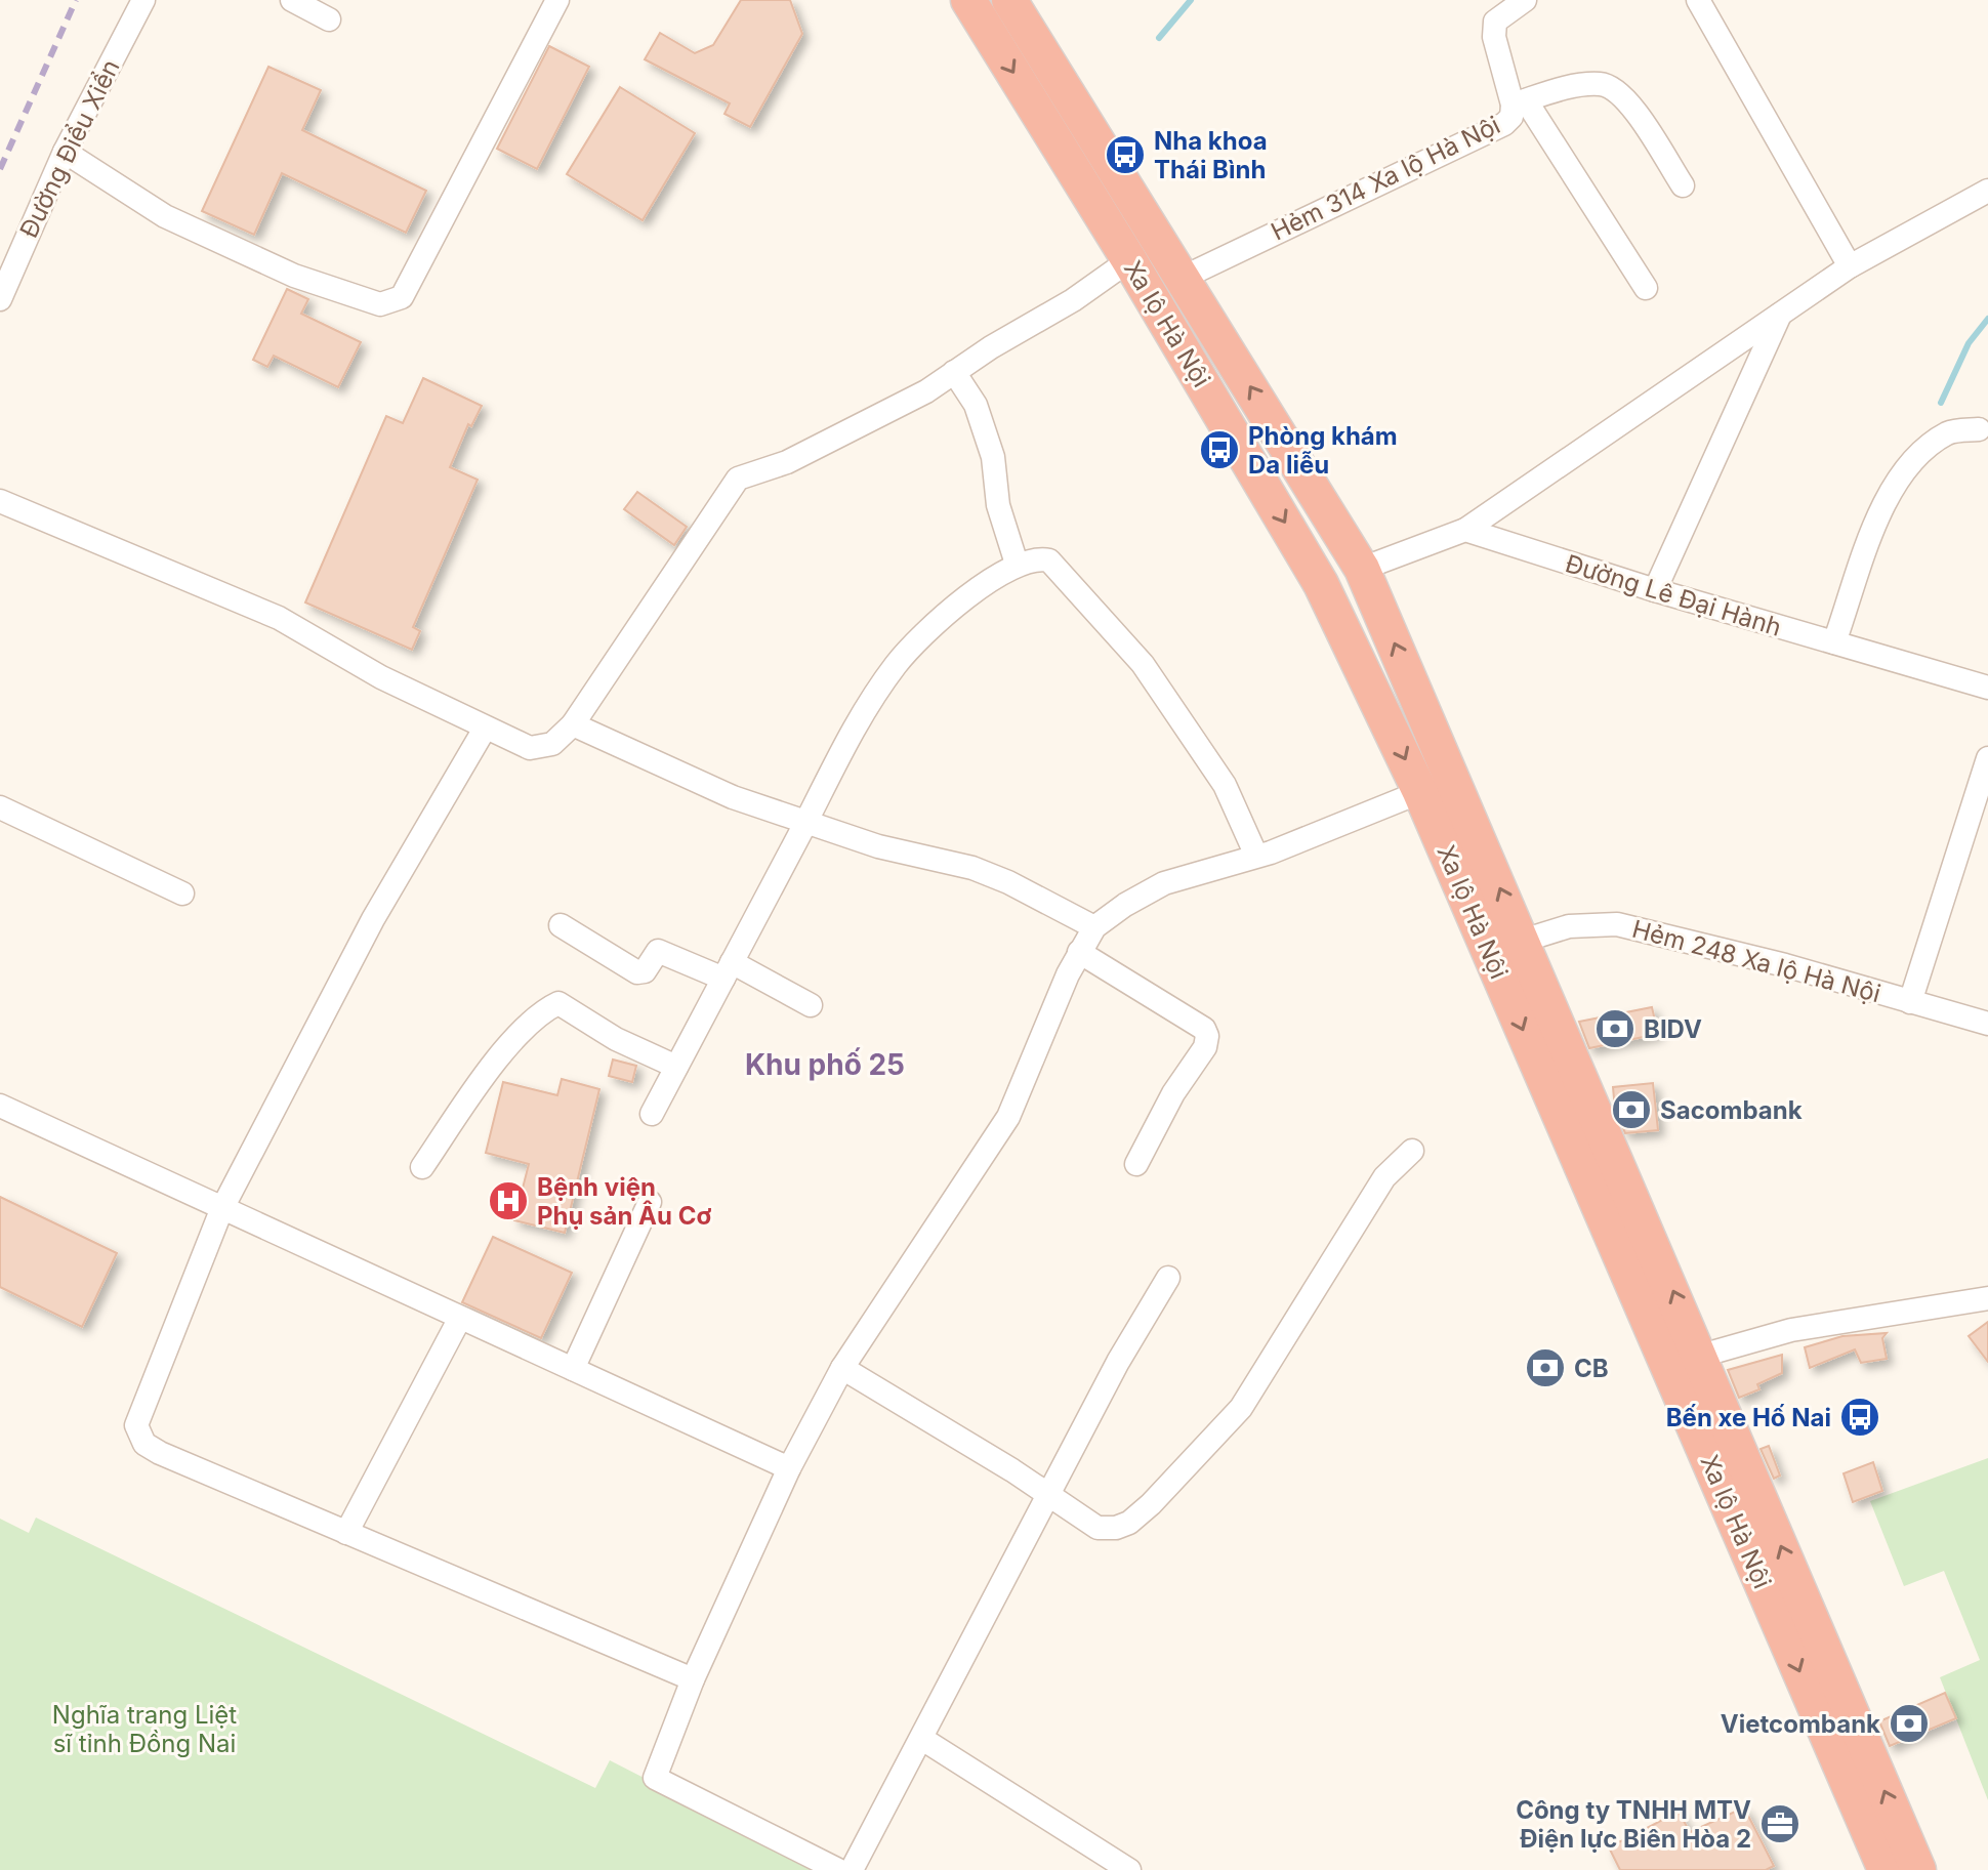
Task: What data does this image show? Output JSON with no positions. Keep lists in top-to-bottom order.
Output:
{
  "streets": {
    "highway": ["Xa lộ Hà Nội"],
    "street": [
      "Đường Điểu Xiển",
      "Hẻm 314 Xa lộ Hà Nội",
      "Đường Lê Đại Hành",
      "Hẻm 248 Xa lộ Hà Nội"
    ]
  },
  "crossings": [
    ["Hẻm 314 Xa lộ Hà Nội", "Xa lộ Hà Nội"],
    ["Xa lộ Hà Nội", "Hẻm 248 Xa lộ Hà Nội"]
  ],
  "districts": ["Khu phố 25"],
  "parks": ["Nghĩa trang Liệt sĩ tỉnh Đồng Nai"],
  "places": {
    "bus stop": ["Nha khoa Thái Bình", "Phòng khám Da liễu", "Bến xe Hố Nai"],
    "bank": [
      "BIDV",
      "Sacombank",
      "CB",
      "Vietcombank"
    ],
    "hospital": ["Bệnh viện Phụ sản Âu Cơ"],
    "office": ["Công ty TNHH MTV Điện lực Biên Hòa 2"]
  }
}
